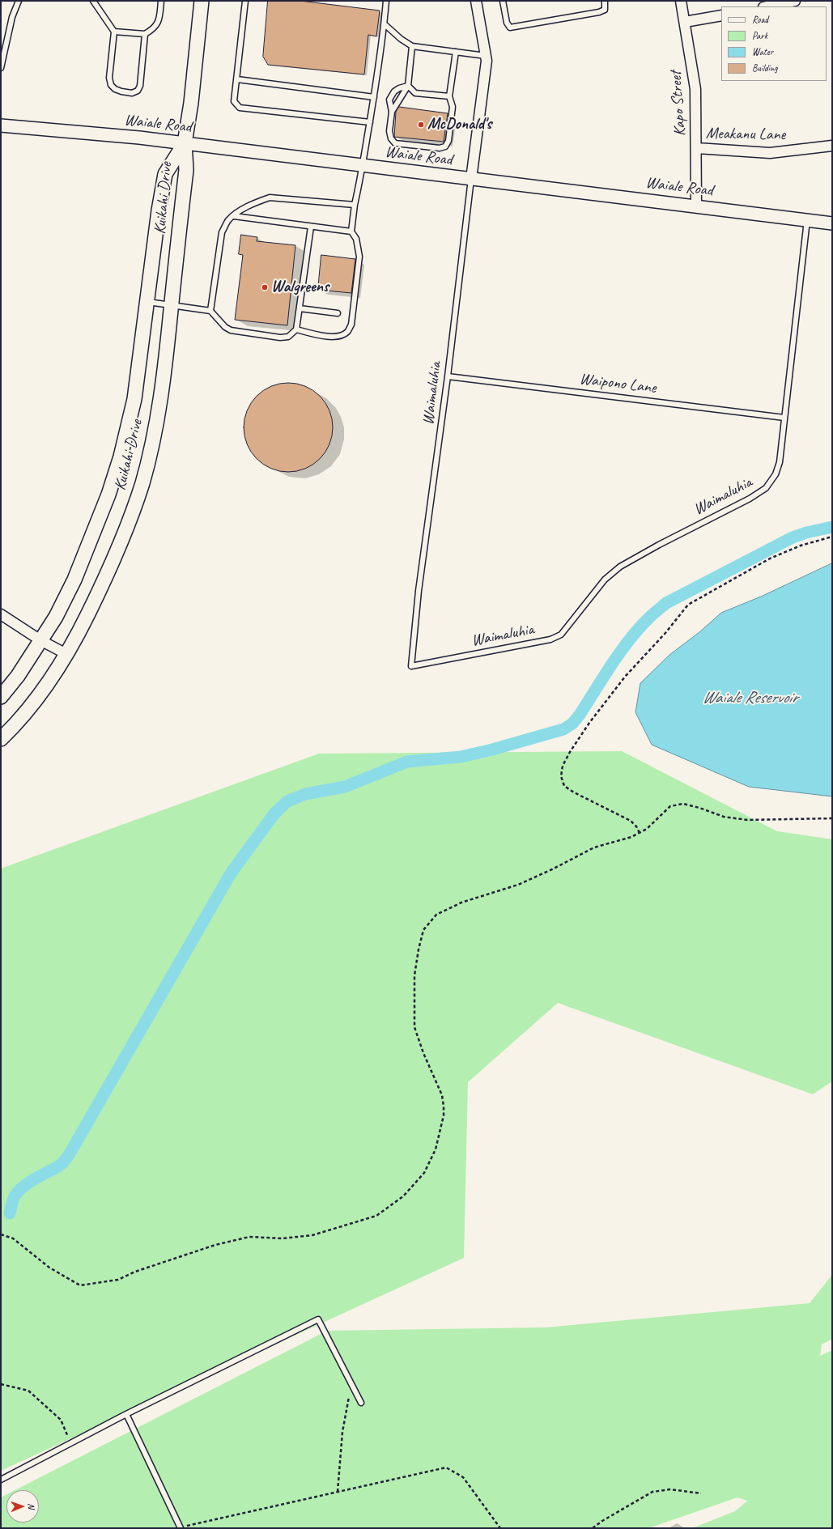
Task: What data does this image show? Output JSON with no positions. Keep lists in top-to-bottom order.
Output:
{
  "streets": {
    "main road": ["Kuikahi Drive"],
    "street": ["Kapo Street", "Waiale Road", "Meakanu Lane"],
    "lane": ["Waipono Lane", "Waimaluhia"]
  },
  "crossings": [
    ["Kapo Street", "Waiale Road"],
    ["Kapo Street", "Meakanu Lane"],
    ["Waiale Road", "Kuikahi Drive"],
    ["Waiale Road", "Waimaluhia"],
    ["Waipono Lane", "Waimaluhia"]
  ],
  "water": ["Waiale Reservoir"],
  "places": ["McDonald's", "Walgreens"],
  "legend": [
    "Road",
    "Park",
    "Water",
    "Building"
  ],
  "north": "right"
}
